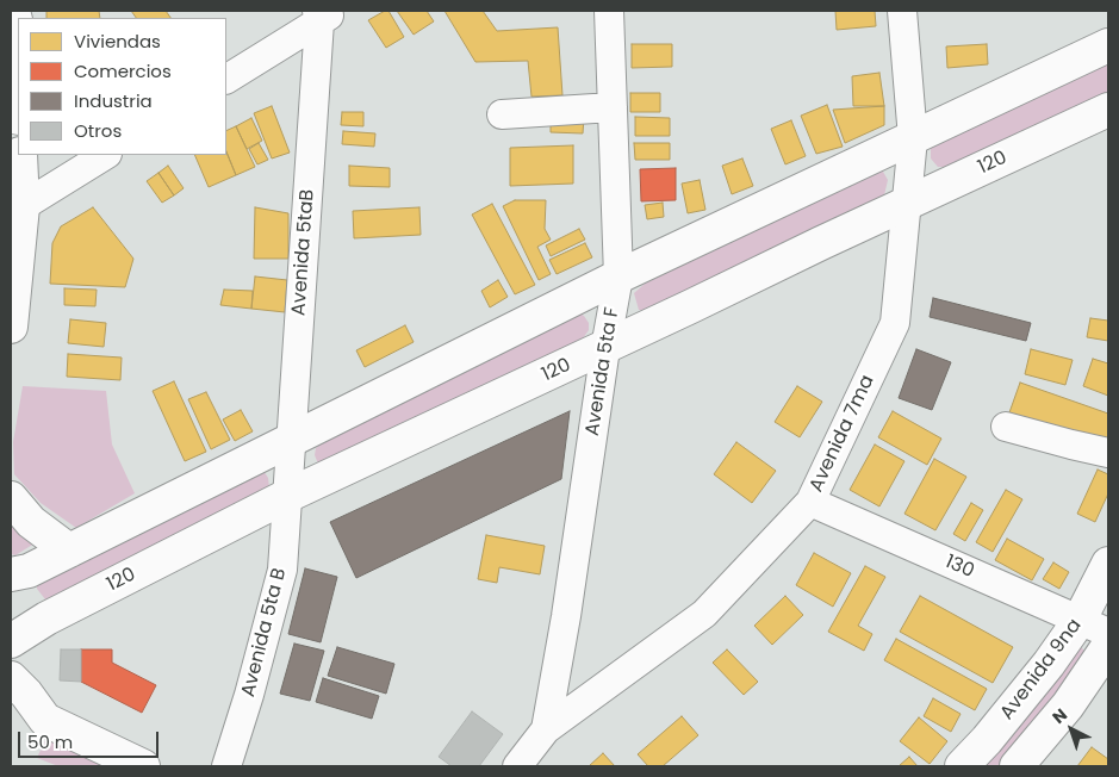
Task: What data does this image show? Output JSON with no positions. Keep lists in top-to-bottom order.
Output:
{
  "streets": {
    "main road": ["120", "Avenida 9na"],
    "street": [
      "Avenida 5taB",
      "Avenida 5ta F",
      "Avenida 7ma",
      "130",
      "Avenida 5ta B"
    ]
  },
  "crossings": [
    ["120", "Avenida 5taB"],
    ["120", "Avenida 5ta F"],
    ["120", "Avenida 7ma"],
    ["120", "Avenida 5ta B"],
    ["Avenida 5taB", "Avenida 5ta B"],
    ["Avenida 5ta F", "Avenida 7ma"],
    ["Avenida 7ma", "130"],
    ["130", "Avenida 9na"]
  ],
  "legend": [
    "Viviendas",
    "Comercios",
    "Industria",
    "Otros"
  ],
  "scale_bar": "50 m",
  "north": "top left"
}
